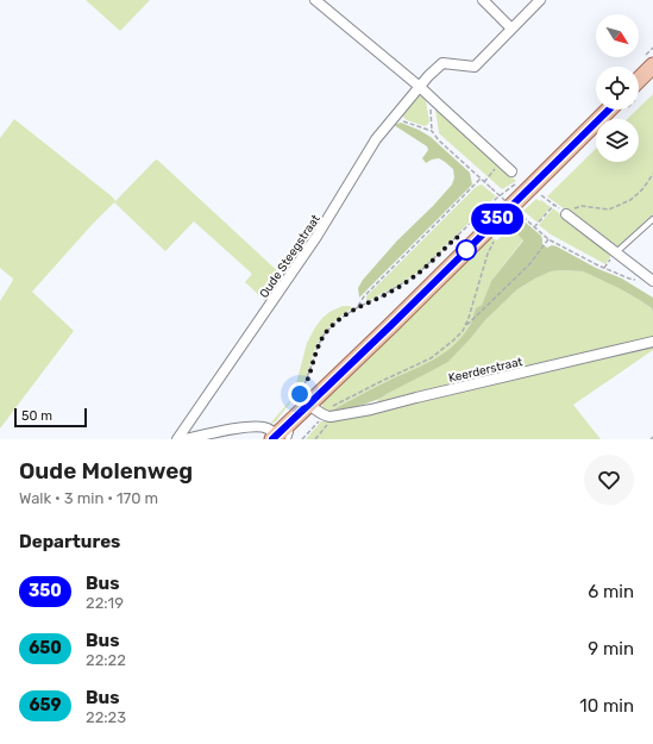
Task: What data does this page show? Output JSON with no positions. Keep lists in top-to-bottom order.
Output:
{
  "streets": {
    "street": ["Oude Steegstraat", "Keerderstraat"]
  },
  "lines": ["bus line 350"],
  "scale_bar": "50 m",
  "north": "bottom right",
  "page": {
    "on_map": "350",
    "scale": "50 m",
    "heading": [
      ["Oude Molenweg", "Walk · 3 min · 170 m"],
      "Departures"
    ],
    "list": [
      {
        "mark": "350",
        "name": "Bus",
        "note": "22:19",
        "value": "6 min"
      },
      {
        "mark": "650",
        "name": "Bus",
        "note": "22:22",
        "value": "9 min"
      },
      {
        "mark": "659",
        "name": "Bus",
        "note": "22:23",
        "value": "10 min"
      }
    ]
  }
}
